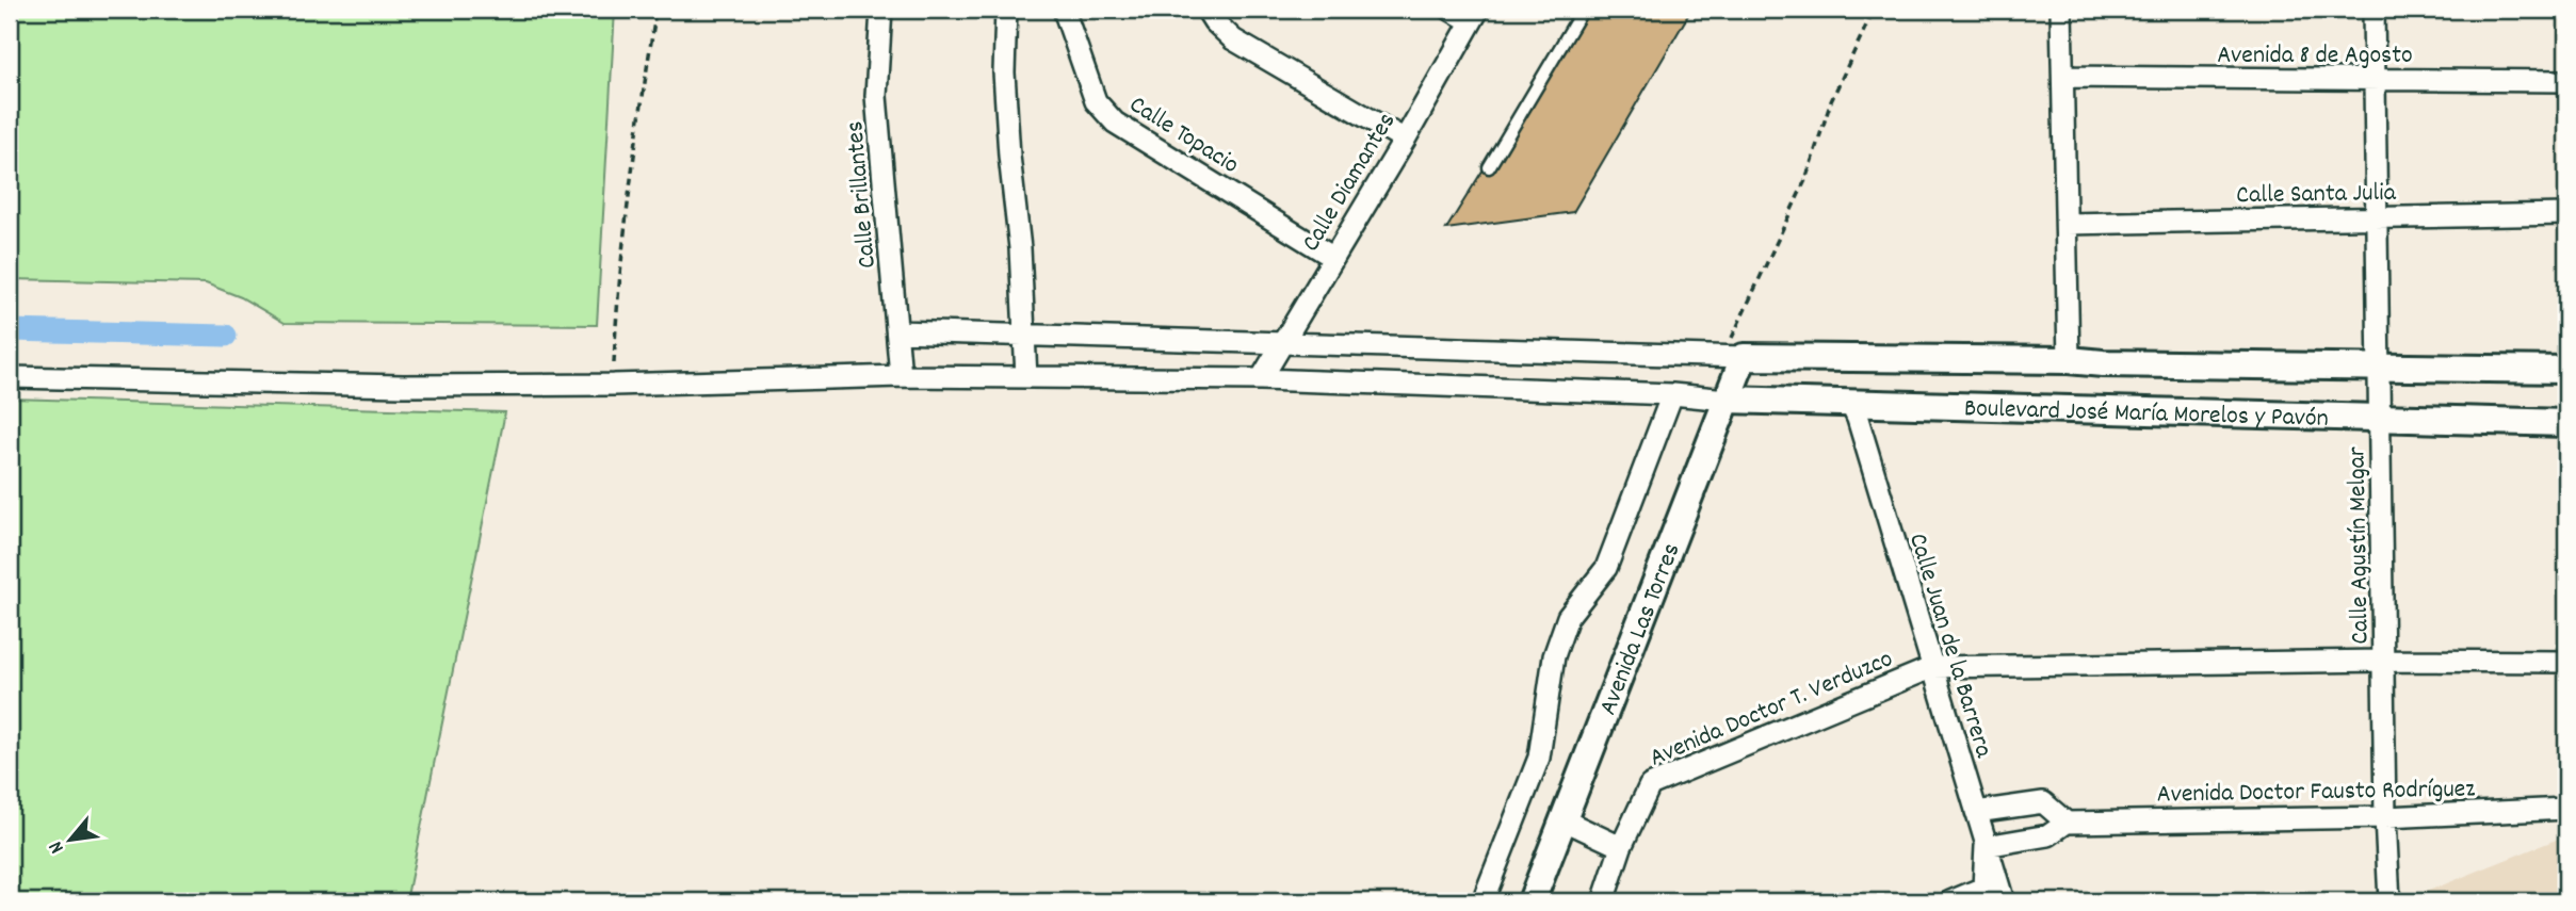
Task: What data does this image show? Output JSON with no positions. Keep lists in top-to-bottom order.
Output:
{
  "streets": {
    "street": [
      "Avenida 8 de Agosto",
      "Calle Topacio",
      "Calle Diamantes",
      "Calle Santa Julia",
      "Calle Brillantes",
      "Boulevard José María Morelos y Pavón",
      "Calle Agustín Melgar",
      "Avenida Las Torres",
      "Calle Juan de la Barrera",
      "Avenida Doctor T. Verduzco",
      "Avenida Doctor Fausto Rodríguez"
    ]
  },
  "crossings": [
    ["Avenida 8 de Agosto", "Calle Agustín Melgar"],
    ["Calle Topacio", "Calle Diamantes"],
    ["Calle Santa Julia", "Calle Agustín Melgar"],
    ["Boulevard José María Morelos y Pavón", "Calle Agustín Melgar"],
    ["Boulevard José María Morelos y Pavón", "Avenida Las Torres"],
    ["Boulevard José María Morelos y Pavón", "Calle Juan de la Barrera"],
    ["Calle Agustín Melgar", "Avenida Doctor Fausto Rodríguez"],
    ["Calle Juan de la Barrera", "Avenida Doctor T. Verduzco"],
    ["Calle Juan de la Barrera", "Avenida Doctor Fausto Rodríguez"]
  ],
  "north": "bottom left"
}
